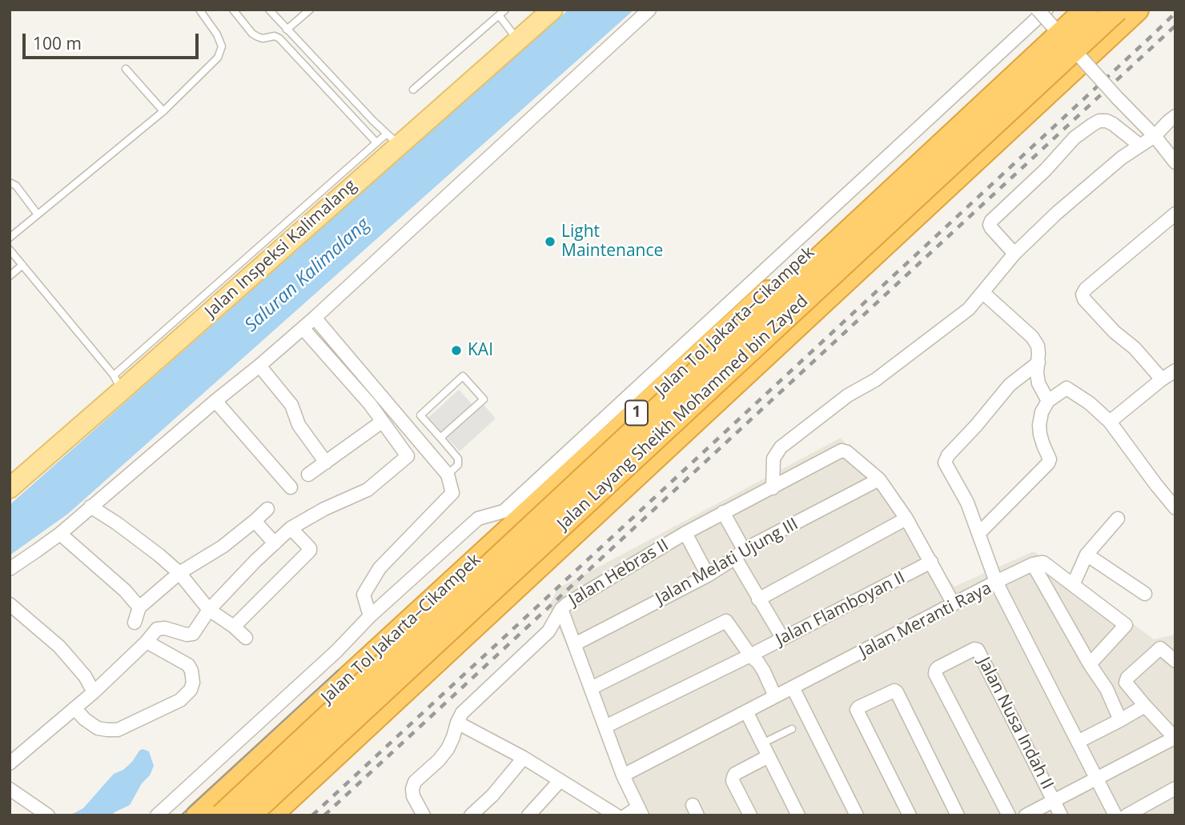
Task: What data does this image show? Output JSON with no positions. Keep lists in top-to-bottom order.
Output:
{
  "streets": {
    "highway": ["Jalan Tol Jakarta–Cikampek", "1", "Jalan Layang Sheikh Mohammed bin Zayed"],
    "main road": ["Jalan Inspeksi Kalimalang"],
    "street": [
      "Jalan Melati Ujung III",
      "Jalan Hebras II",
      "Jalan Flamboyan II",
      "Jalan Meranti Raya",
      "Jalan Nusa Indah II"
    ]
  },
  "crossings": [
    ["Jalan Melati Ujung III", "Jalan Hebras II"],
    ["Jalan Hebras II", "Jalan Flamboyan II"],
    ["Jalan Hebras II", "Jalan Meranti Raya"]
  ],
  "water": ["Saluran Kalimalang"],
  "places": ["Light Maintenance", "KAI"],
  "scale_bar": "100 m"
}
